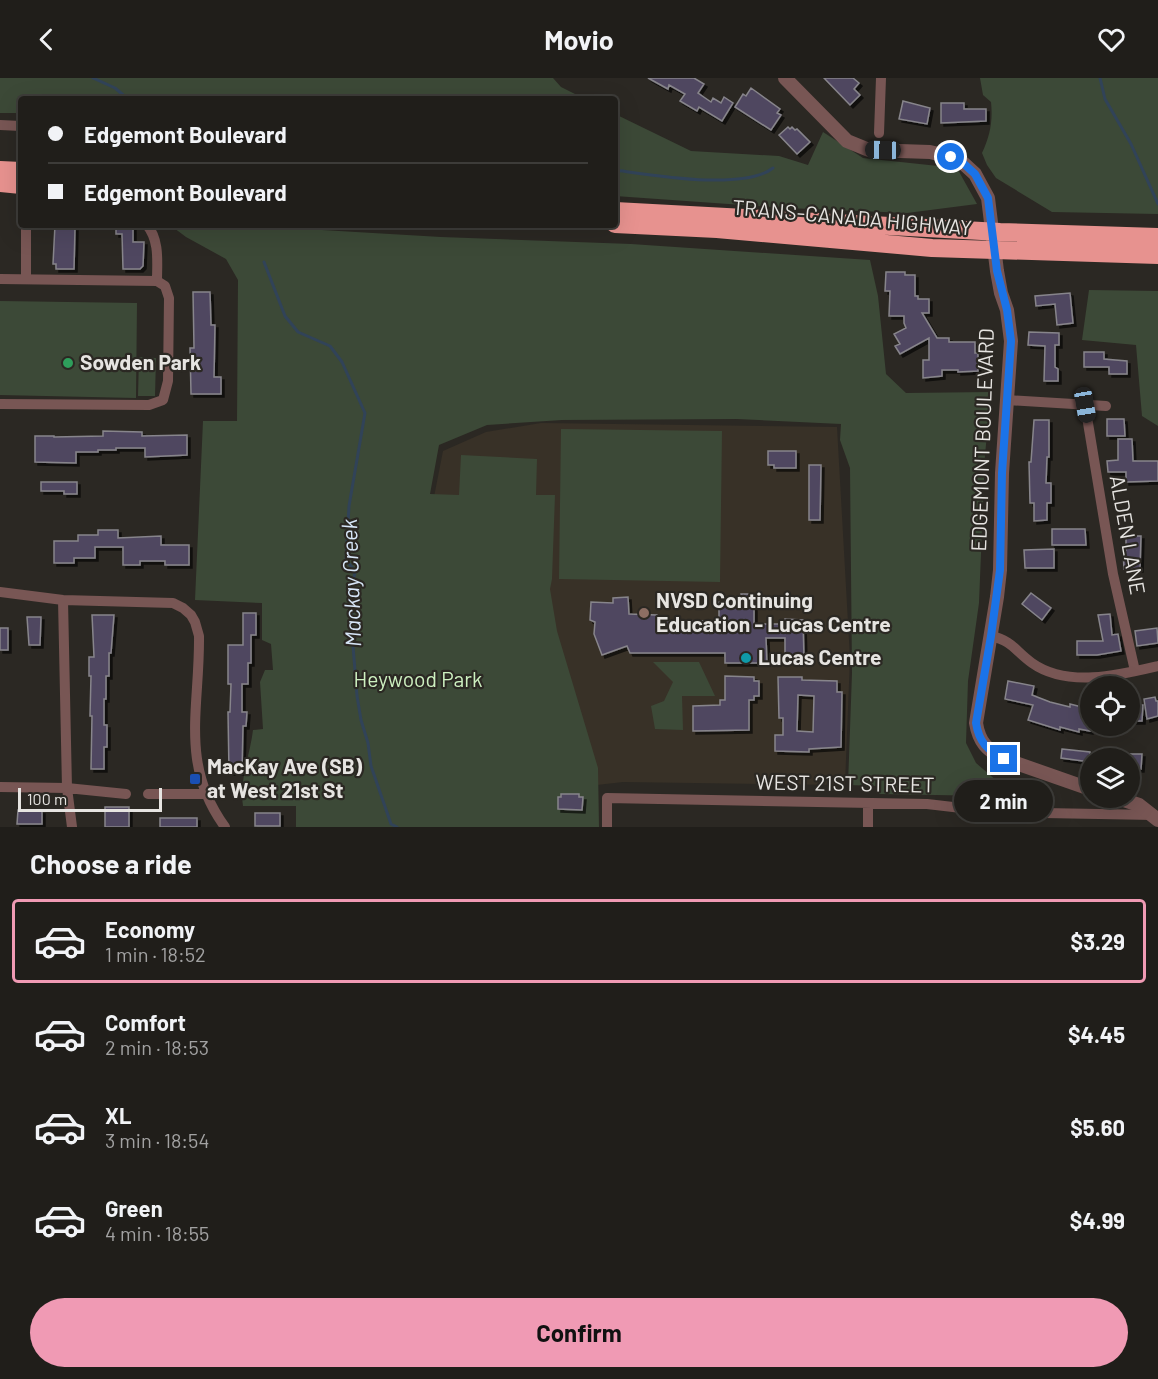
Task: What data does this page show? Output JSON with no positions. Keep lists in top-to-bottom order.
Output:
{
  "streets": {
    "highway": ["TRANS-CANADA HIGHWAY"],
    "street": ["EDGEMONT BOULEVARD", "ALDEN LANE", "WEST 21ST STREET"]
  },
  "water": ["Mackay Creek"],
  "parks": ["Heywood Park"],
  "places": {
    "other": ["Sowden Park", "NVSD Continuing Education - Lucas Centre", "Lucas Centre"],
    "transit": ["MacKay Ave (SB) at West 21st St"]
  },
  "scale_bar": "100 m",
  "page": {
    "header": "Movio",
    "banner": ["Edgemont Boulevard", "Edgemont Boulevard"],
    "bubble": "2 min",
    "scale": "100 m",
    "heading": "Choose a ride",
    "list": [
      {
        "name": "Economy",
        "note": "1 min · 18:52",
        "value": "$3.29"
      },
      {
        "name": "Comfort",
        "note": "2 min · 18:53",
        "value": "$4.45"
      },
      {
        "name": "XL",
        "note": "3 min · 18:54",
        "value": "$5.60"
      },
      {
        "name": "Green",
        "note": "4 min · 18:55",
        "value": "$4.99"
      }
    ],
    "buttons": "Confirm"
  }
}
